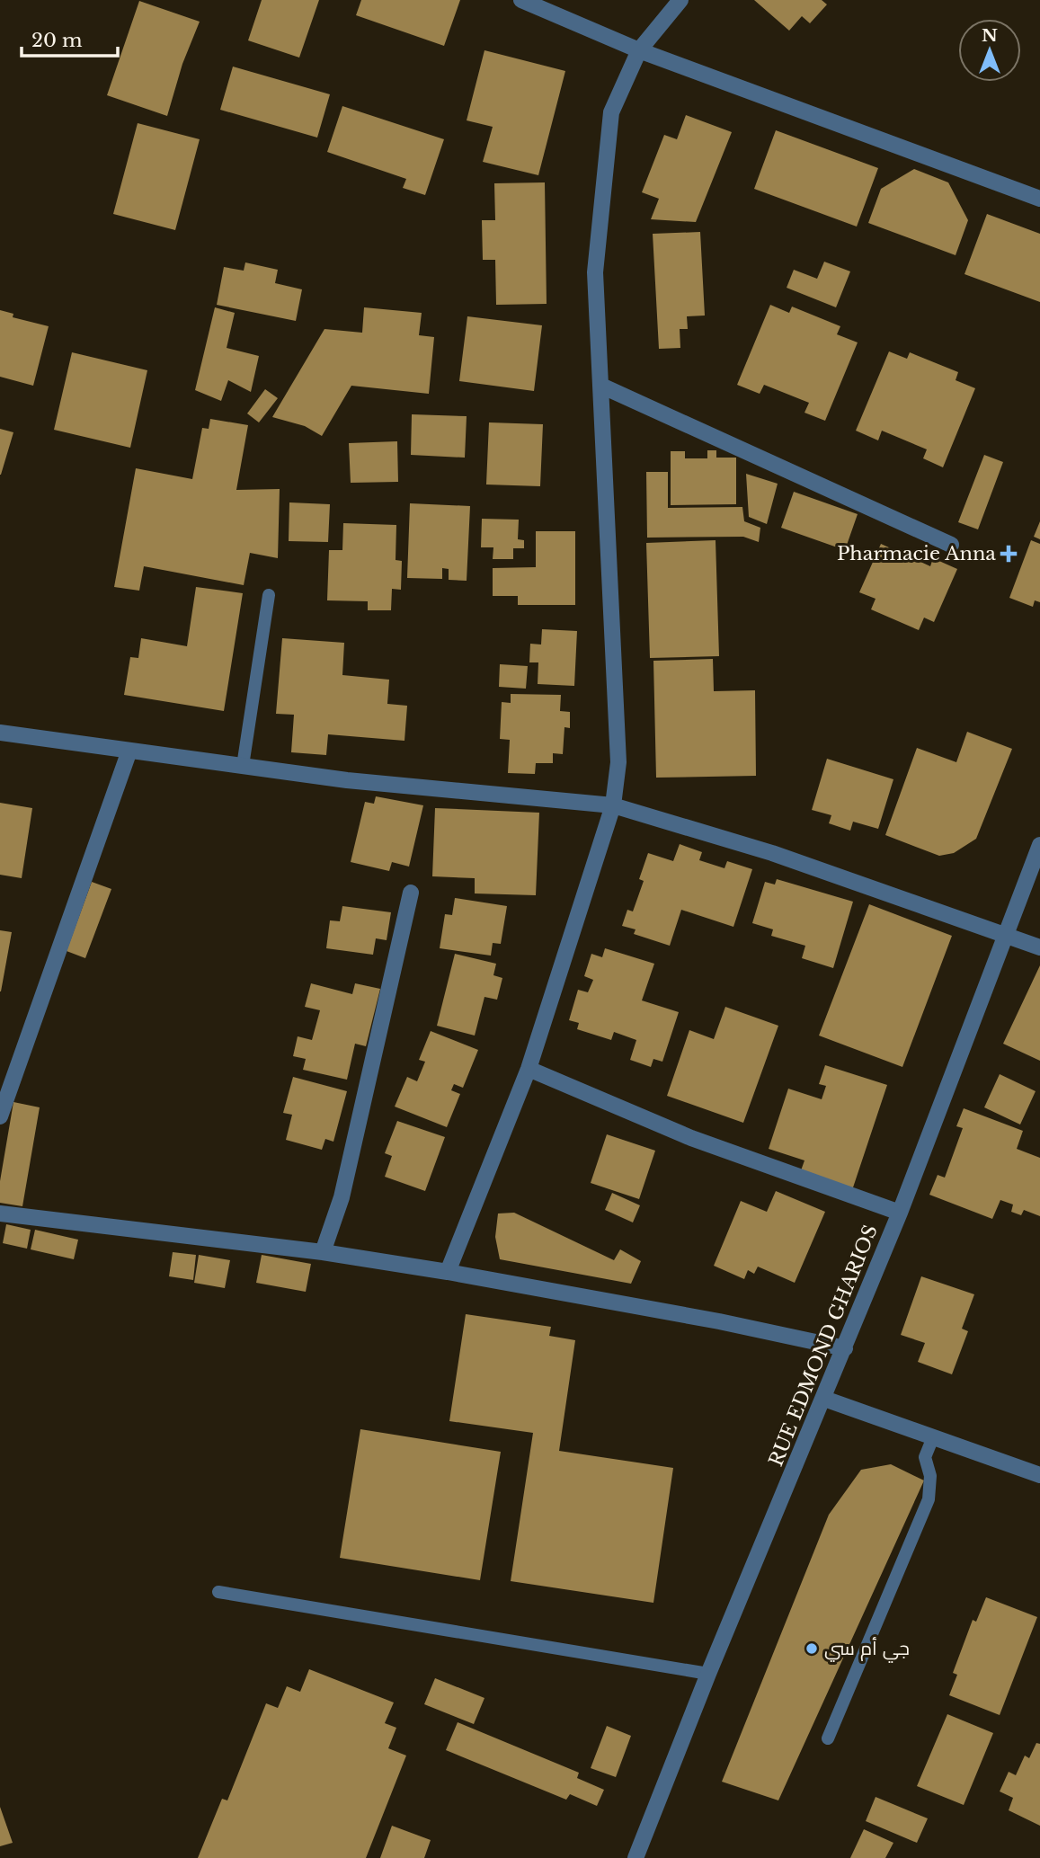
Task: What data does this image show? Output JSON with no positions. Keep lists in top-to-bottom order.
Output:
{
  "streets": {
    "street": ["RUE EDMOND GHARIOS"]
  },
  "places": {
    "health": ["Pharmacie Anna"],
    "other": ["جي أم سي"]
  },
  "scale_bar": "20 m",
  "north": "top"
}
